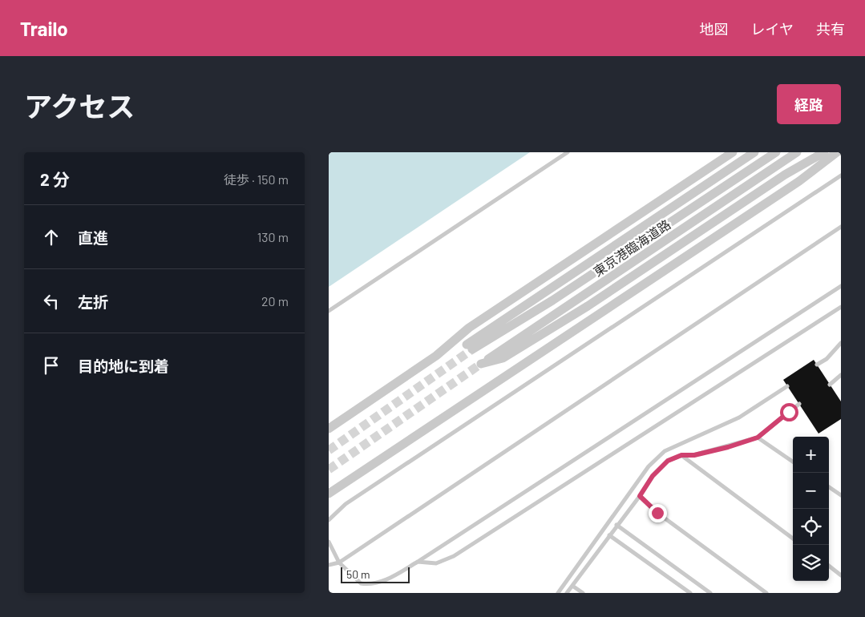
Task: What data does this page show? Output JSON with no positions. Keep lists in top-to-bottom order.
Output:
{
  "streets": {
    "street": ["東京港臨海道路"]
  },
  "scale_bar": "50 m",
  "page": {
    "header": "Trailo",
    "nav": ["地図", "レイヤ", "共有"],
    "title": "アクセス",
    "buttons": "経路",
    "heading": ["2 分", "徒歩 · 150 m"],
    "list": [
      ["直進", "130 m"],
      ["左折", "20 m"],
      "目的地に到着"
    ],
    "map_buttons": ["+", "−"],
    "scale": "50 m"
  }
}
